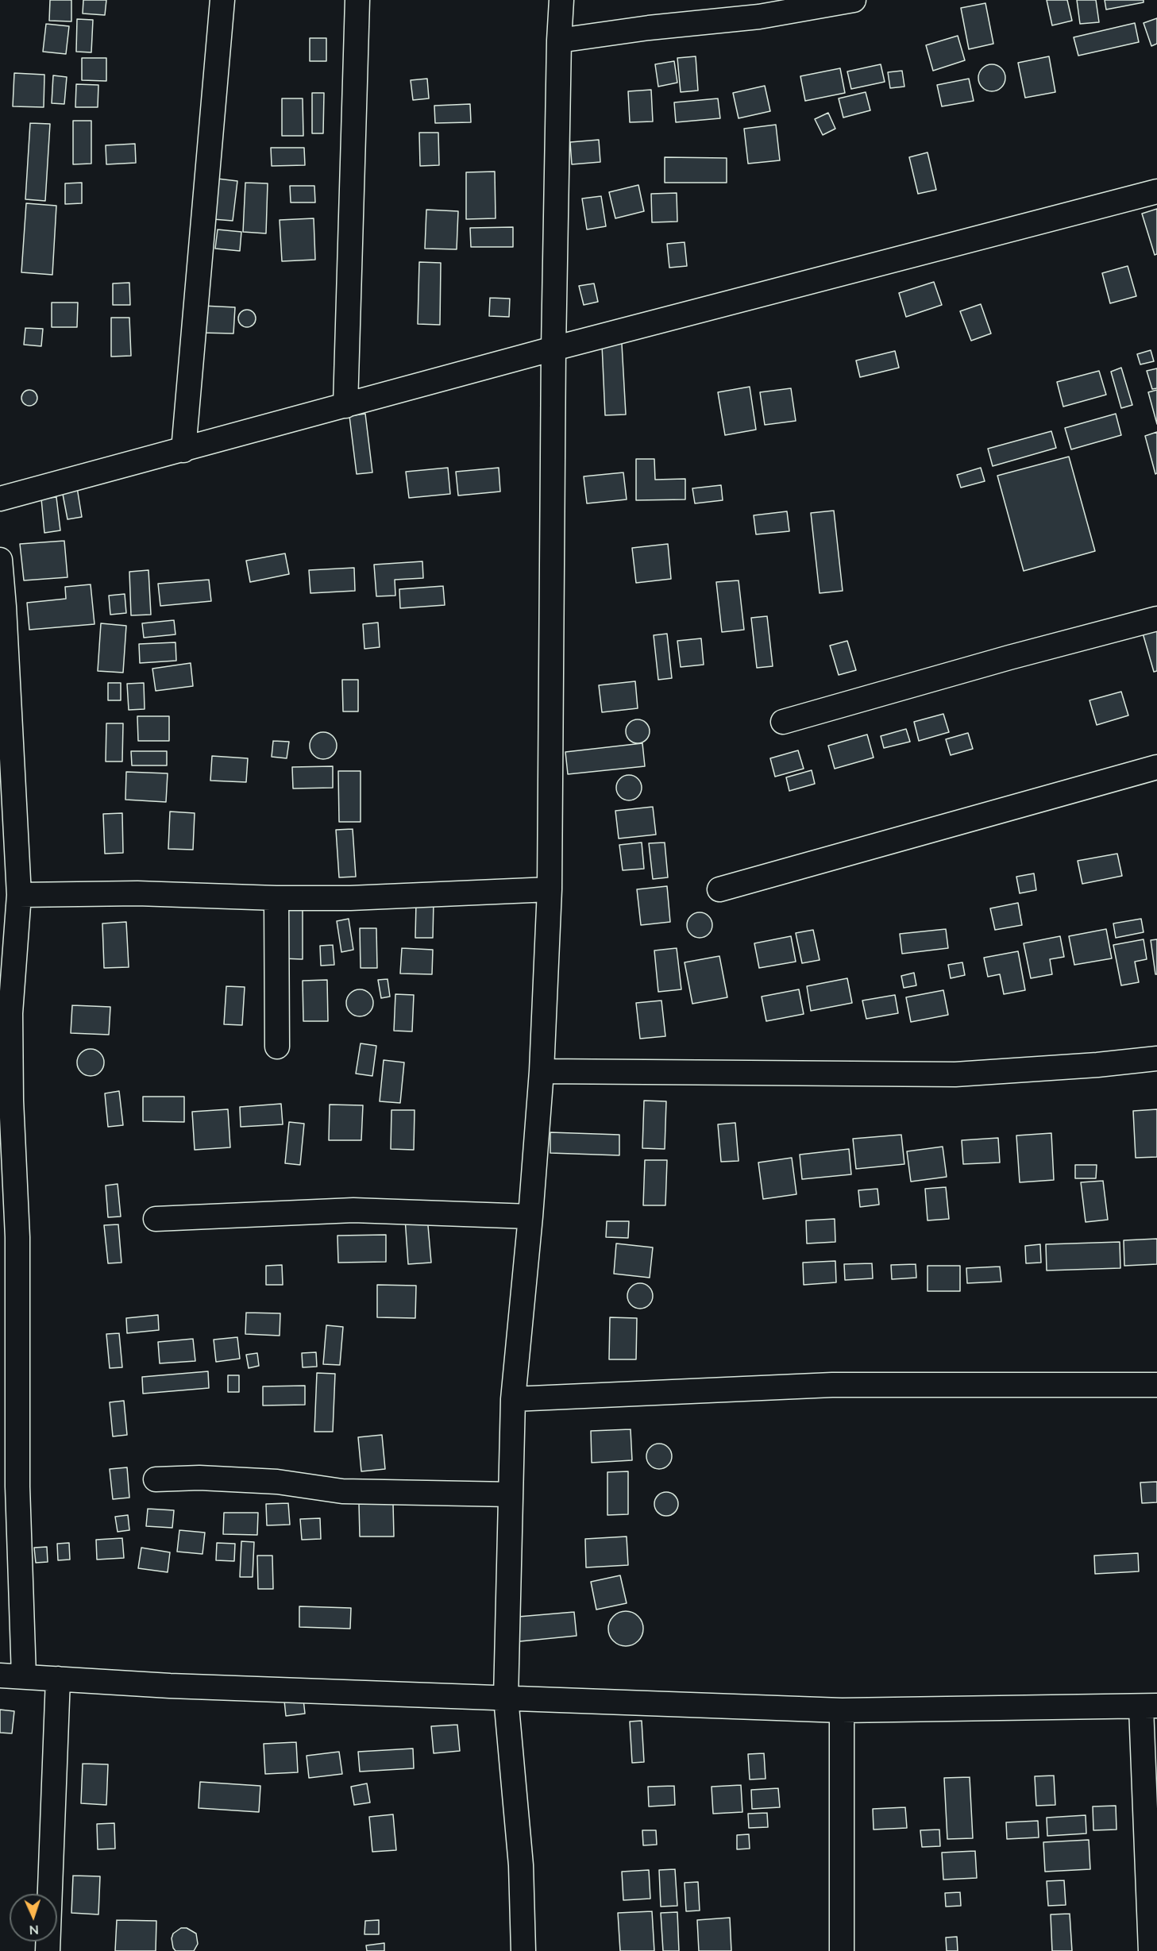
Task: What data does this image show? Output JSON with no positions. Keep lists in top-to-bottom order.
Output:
{
  "north": "bottom"
}
